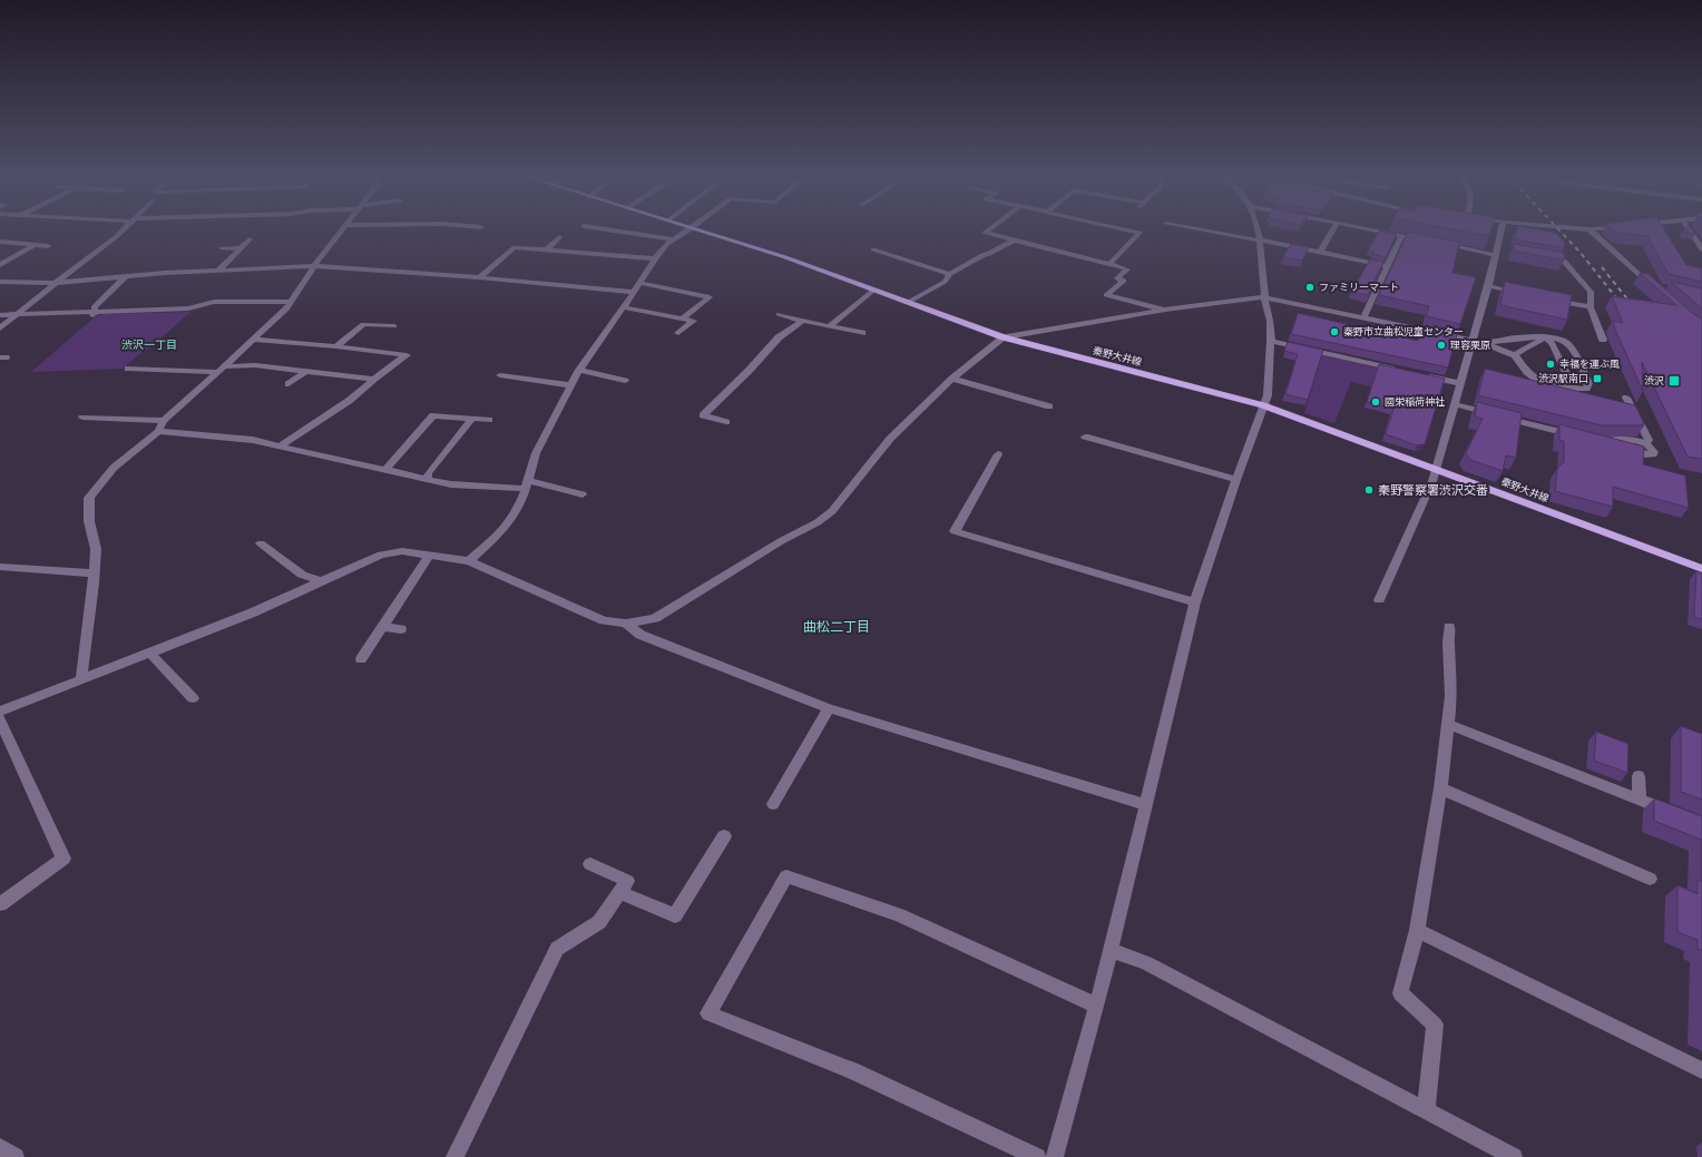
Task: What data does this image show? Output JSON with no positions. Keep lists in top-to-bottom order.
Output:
{
  "streets": {
    "main road": ["秦野大井線"]
  },
  "districts": ["渋沢一丁目", "曲松二丁目"],
  "places": {
    "other": [
      "ファミリーマート",
      "秦野市立曲松児童センター",
      "理容栗原",
      "幸福を運ぶ風",
      "國栄稲荷神社",
      "秦野警察署渋沢交番"
    ],
    "transit": ["渋沢駅南口", "渋沢"]
  }
}
